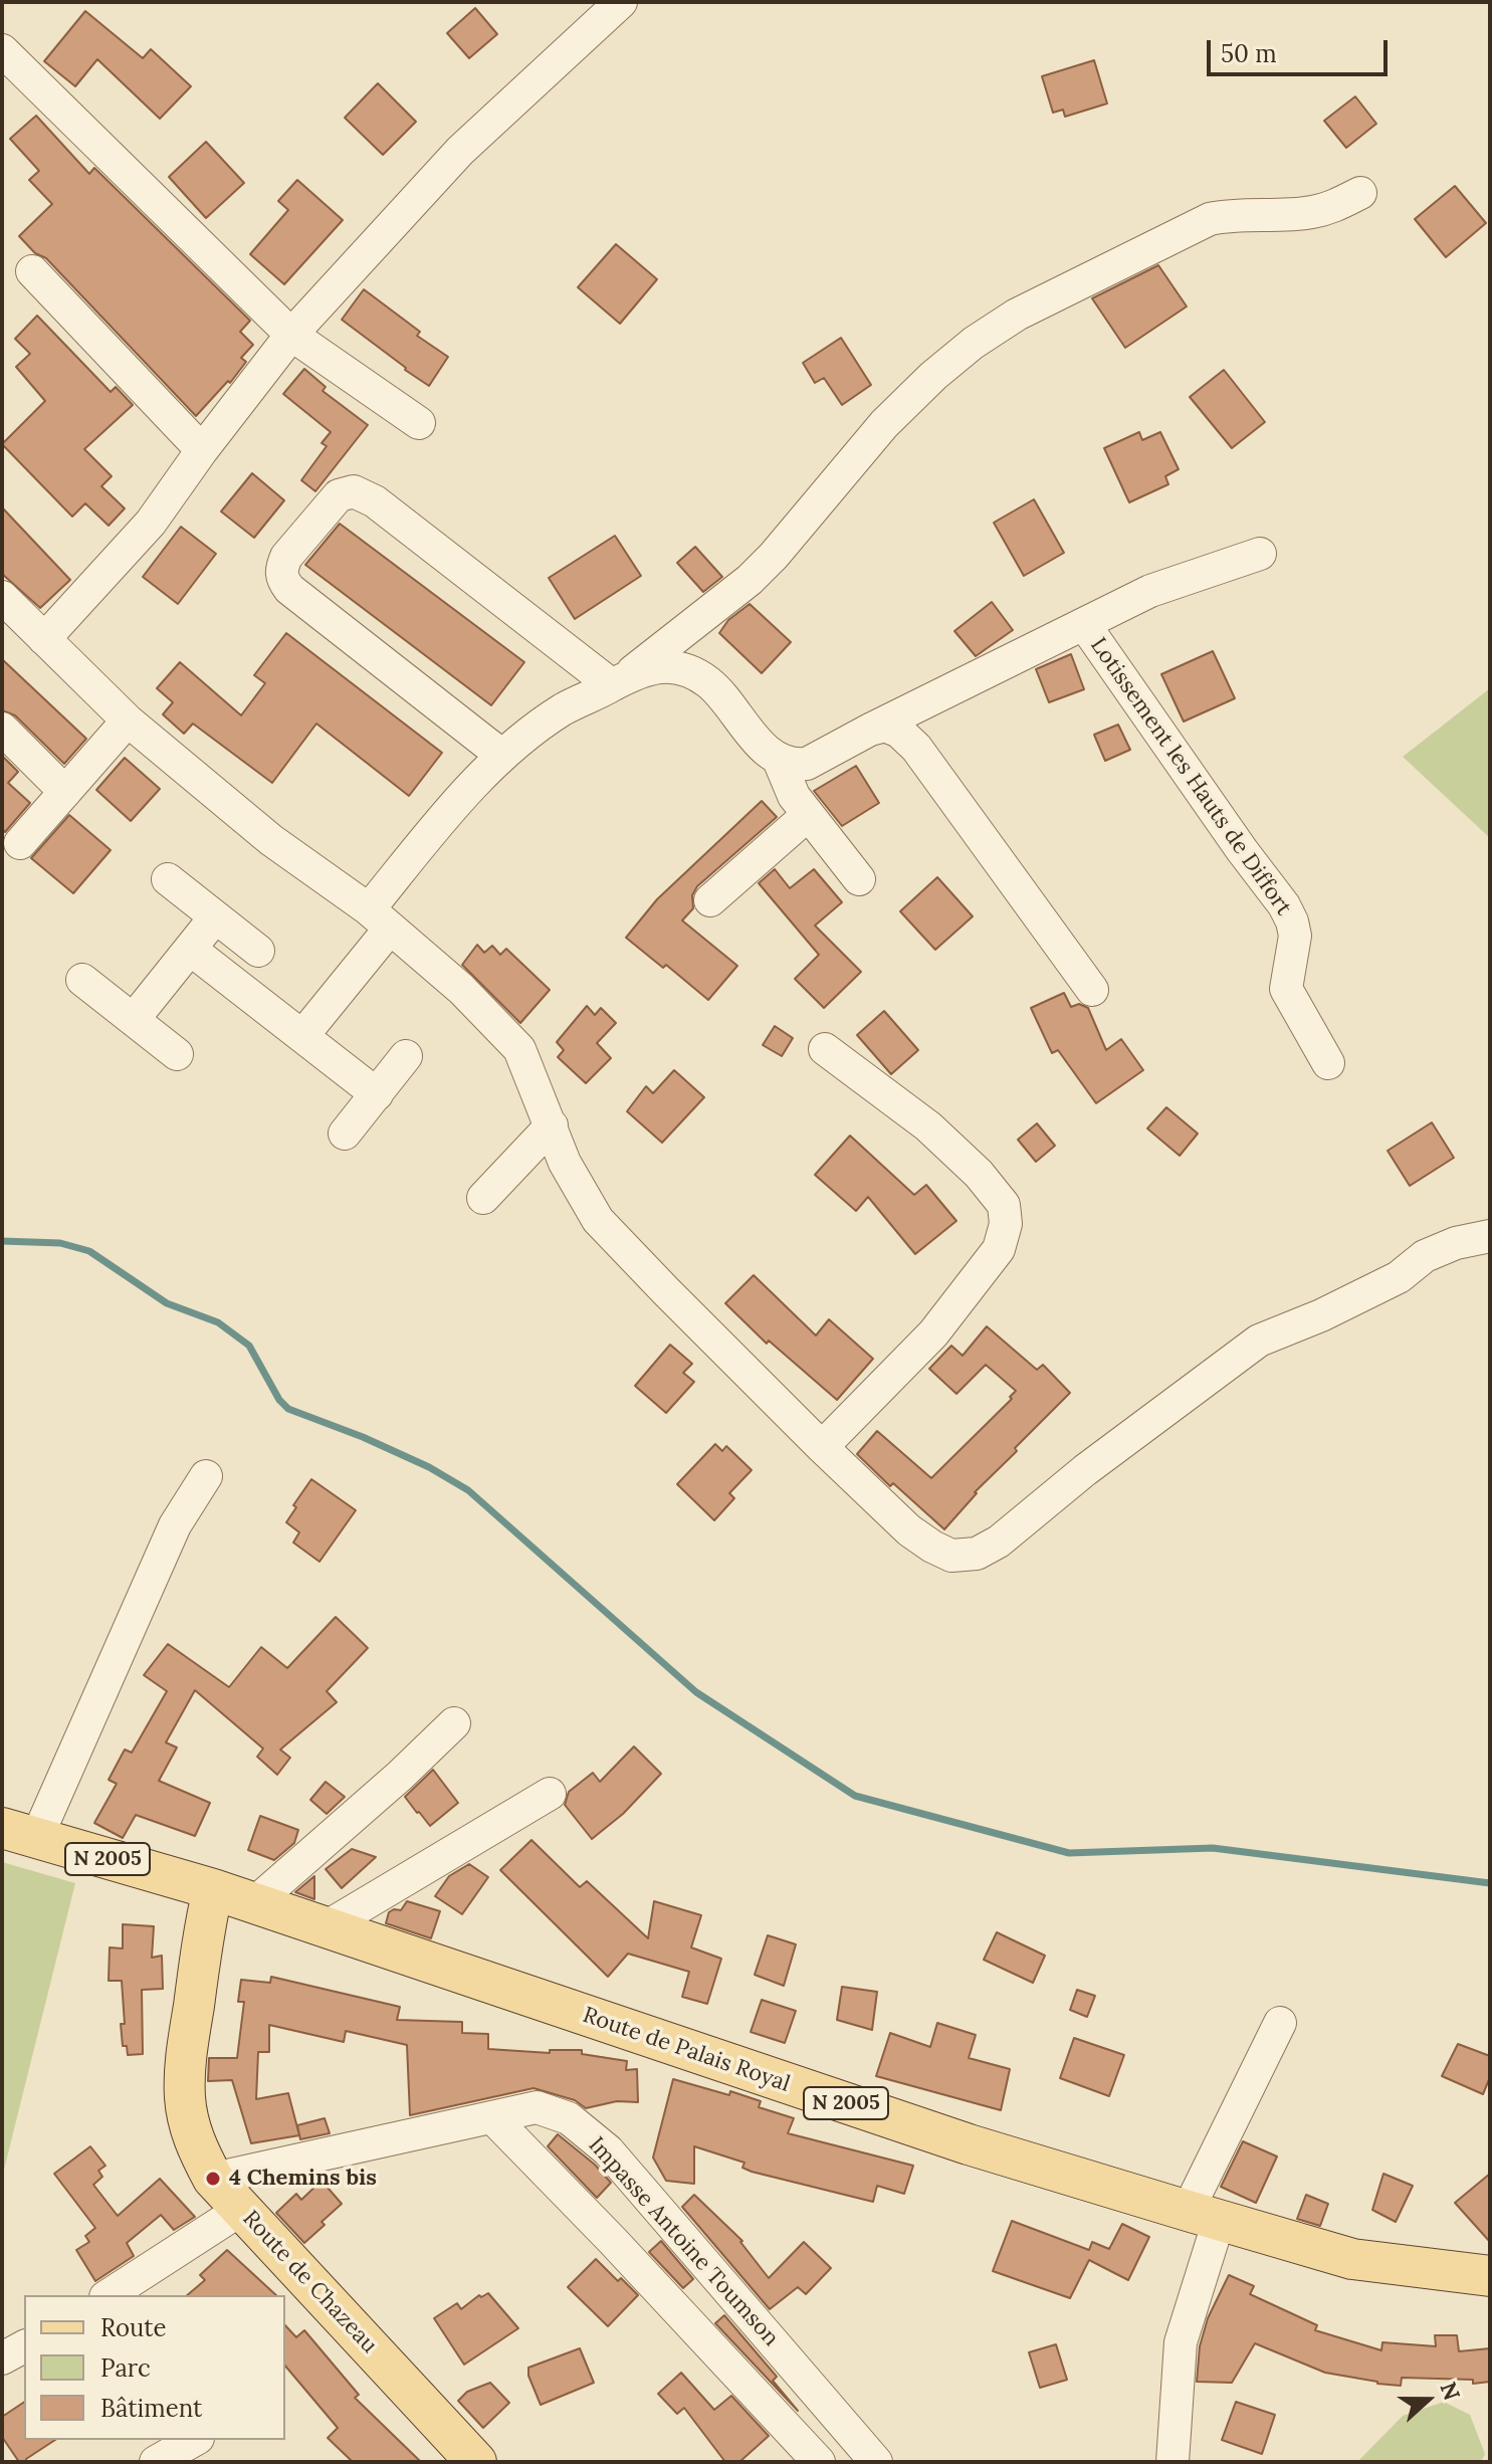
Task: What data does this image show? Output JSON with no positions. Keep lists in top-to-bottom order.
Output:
{
  "streets": {
    "main road": ["N 2005", "Route de Palais Royal", "Route de Chazeau"],
    "street": ["Lotissement les Hauts de Diffort", "Impasse Antoine Toumson"]
  },
  "crossings": [
    ["N 2005", "Route de Palais Royal"],
    ["N 2005", "Route de Chazeau"],
    ["Route de Palais Royal", "Route de Chazeau"],
    ["Impasse Antoine Toumson", "Route de Chazeau"]
  ],
  "places": ["4 Chemins bis"],
  "legend": ["Route", "Parc", "Bâtiment"],
  "scale_bar": "50 m",
  "north": "right"
}
